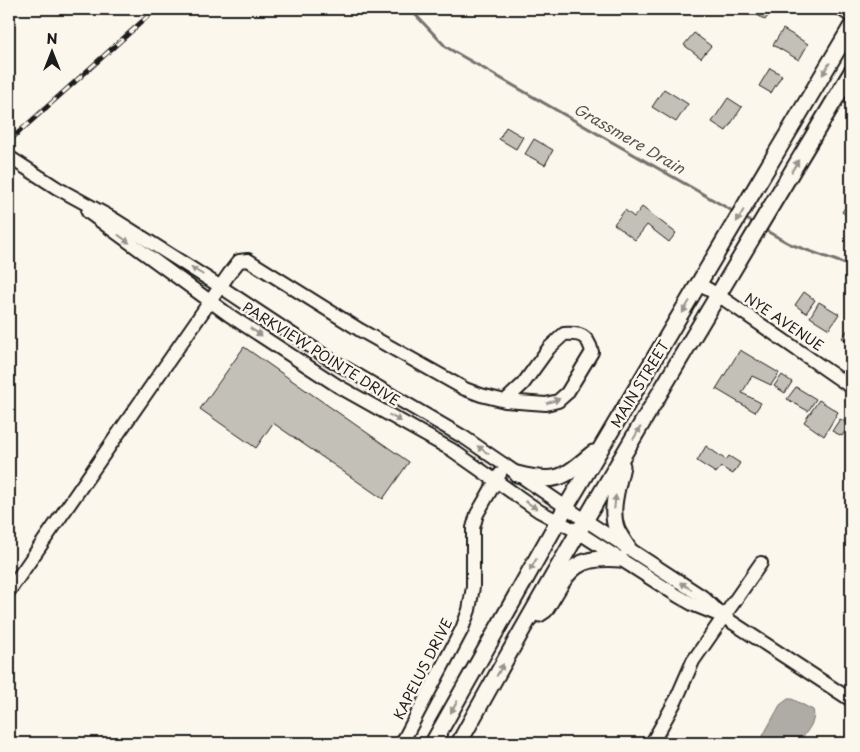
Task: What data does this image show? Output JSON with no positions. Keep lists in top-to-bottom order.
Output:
{
  "streets": {
    "main road": ["MAIN STREET"],
    "street": ["NYE AVENUE", "PARKVIEW POINTE DRIVE", "KAPELUS DRIVE"]
  },
  "crossings": [
    ["NYE AVENUE", "MAIN STREET"],
    ["PARKVIEW POINTE DRIVE", "MAIN STREET"],
    ["PARKVIEW POINTE DRIVE", "KAPELUS DRIVE"]
  ],
  "water": ["Grassmere Drain"],
  "north": "top"
}
